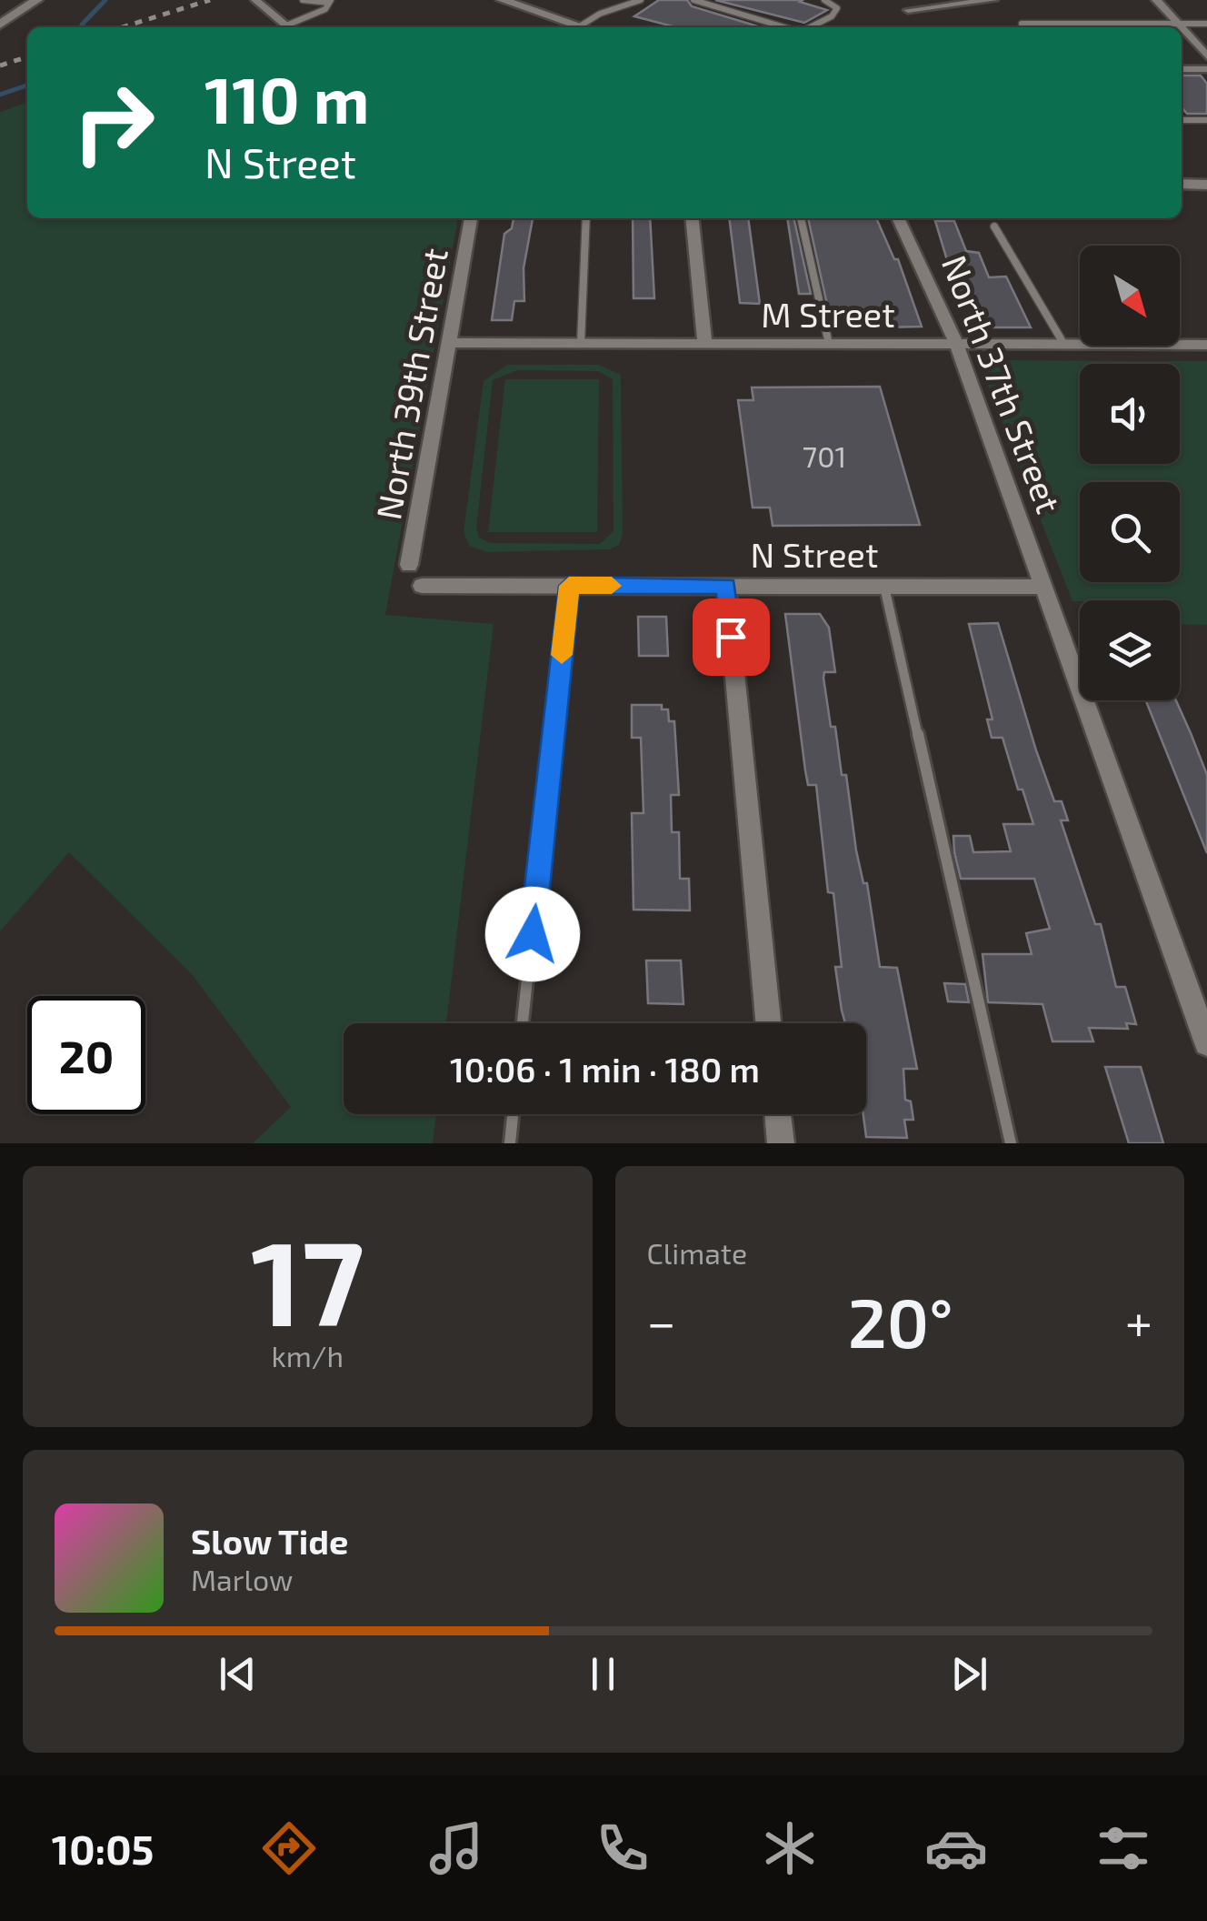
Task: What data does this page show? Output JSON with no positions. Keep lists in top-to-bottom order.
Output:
{
  "streets": {
    "street": [
      "M Street",
      "North 39th Street",
      "North 37th Street",
      "N Street"
    ]
  },
  "crossings": [
    ["M Street", "North 39th Street"],
    ["M Street", "North 37th Street"],
    ["North 37th Street", "N Street"]
  ],
  "house_numbers": ["701"],
  "north": "bottom right",
  "page": {
    "turn": ["110 m", "N Street"],
    "limit": "20",
    "trip": "10:06 · 1 min · 180 m",
    "tile": [
      ["17", "km/h"],
      "Climate"
    ],
    "heat": ["−", "20°", "+"],
    "song": ["Slow Tide", "Marlow"],
    "tabs": "10:05"
  }
}
